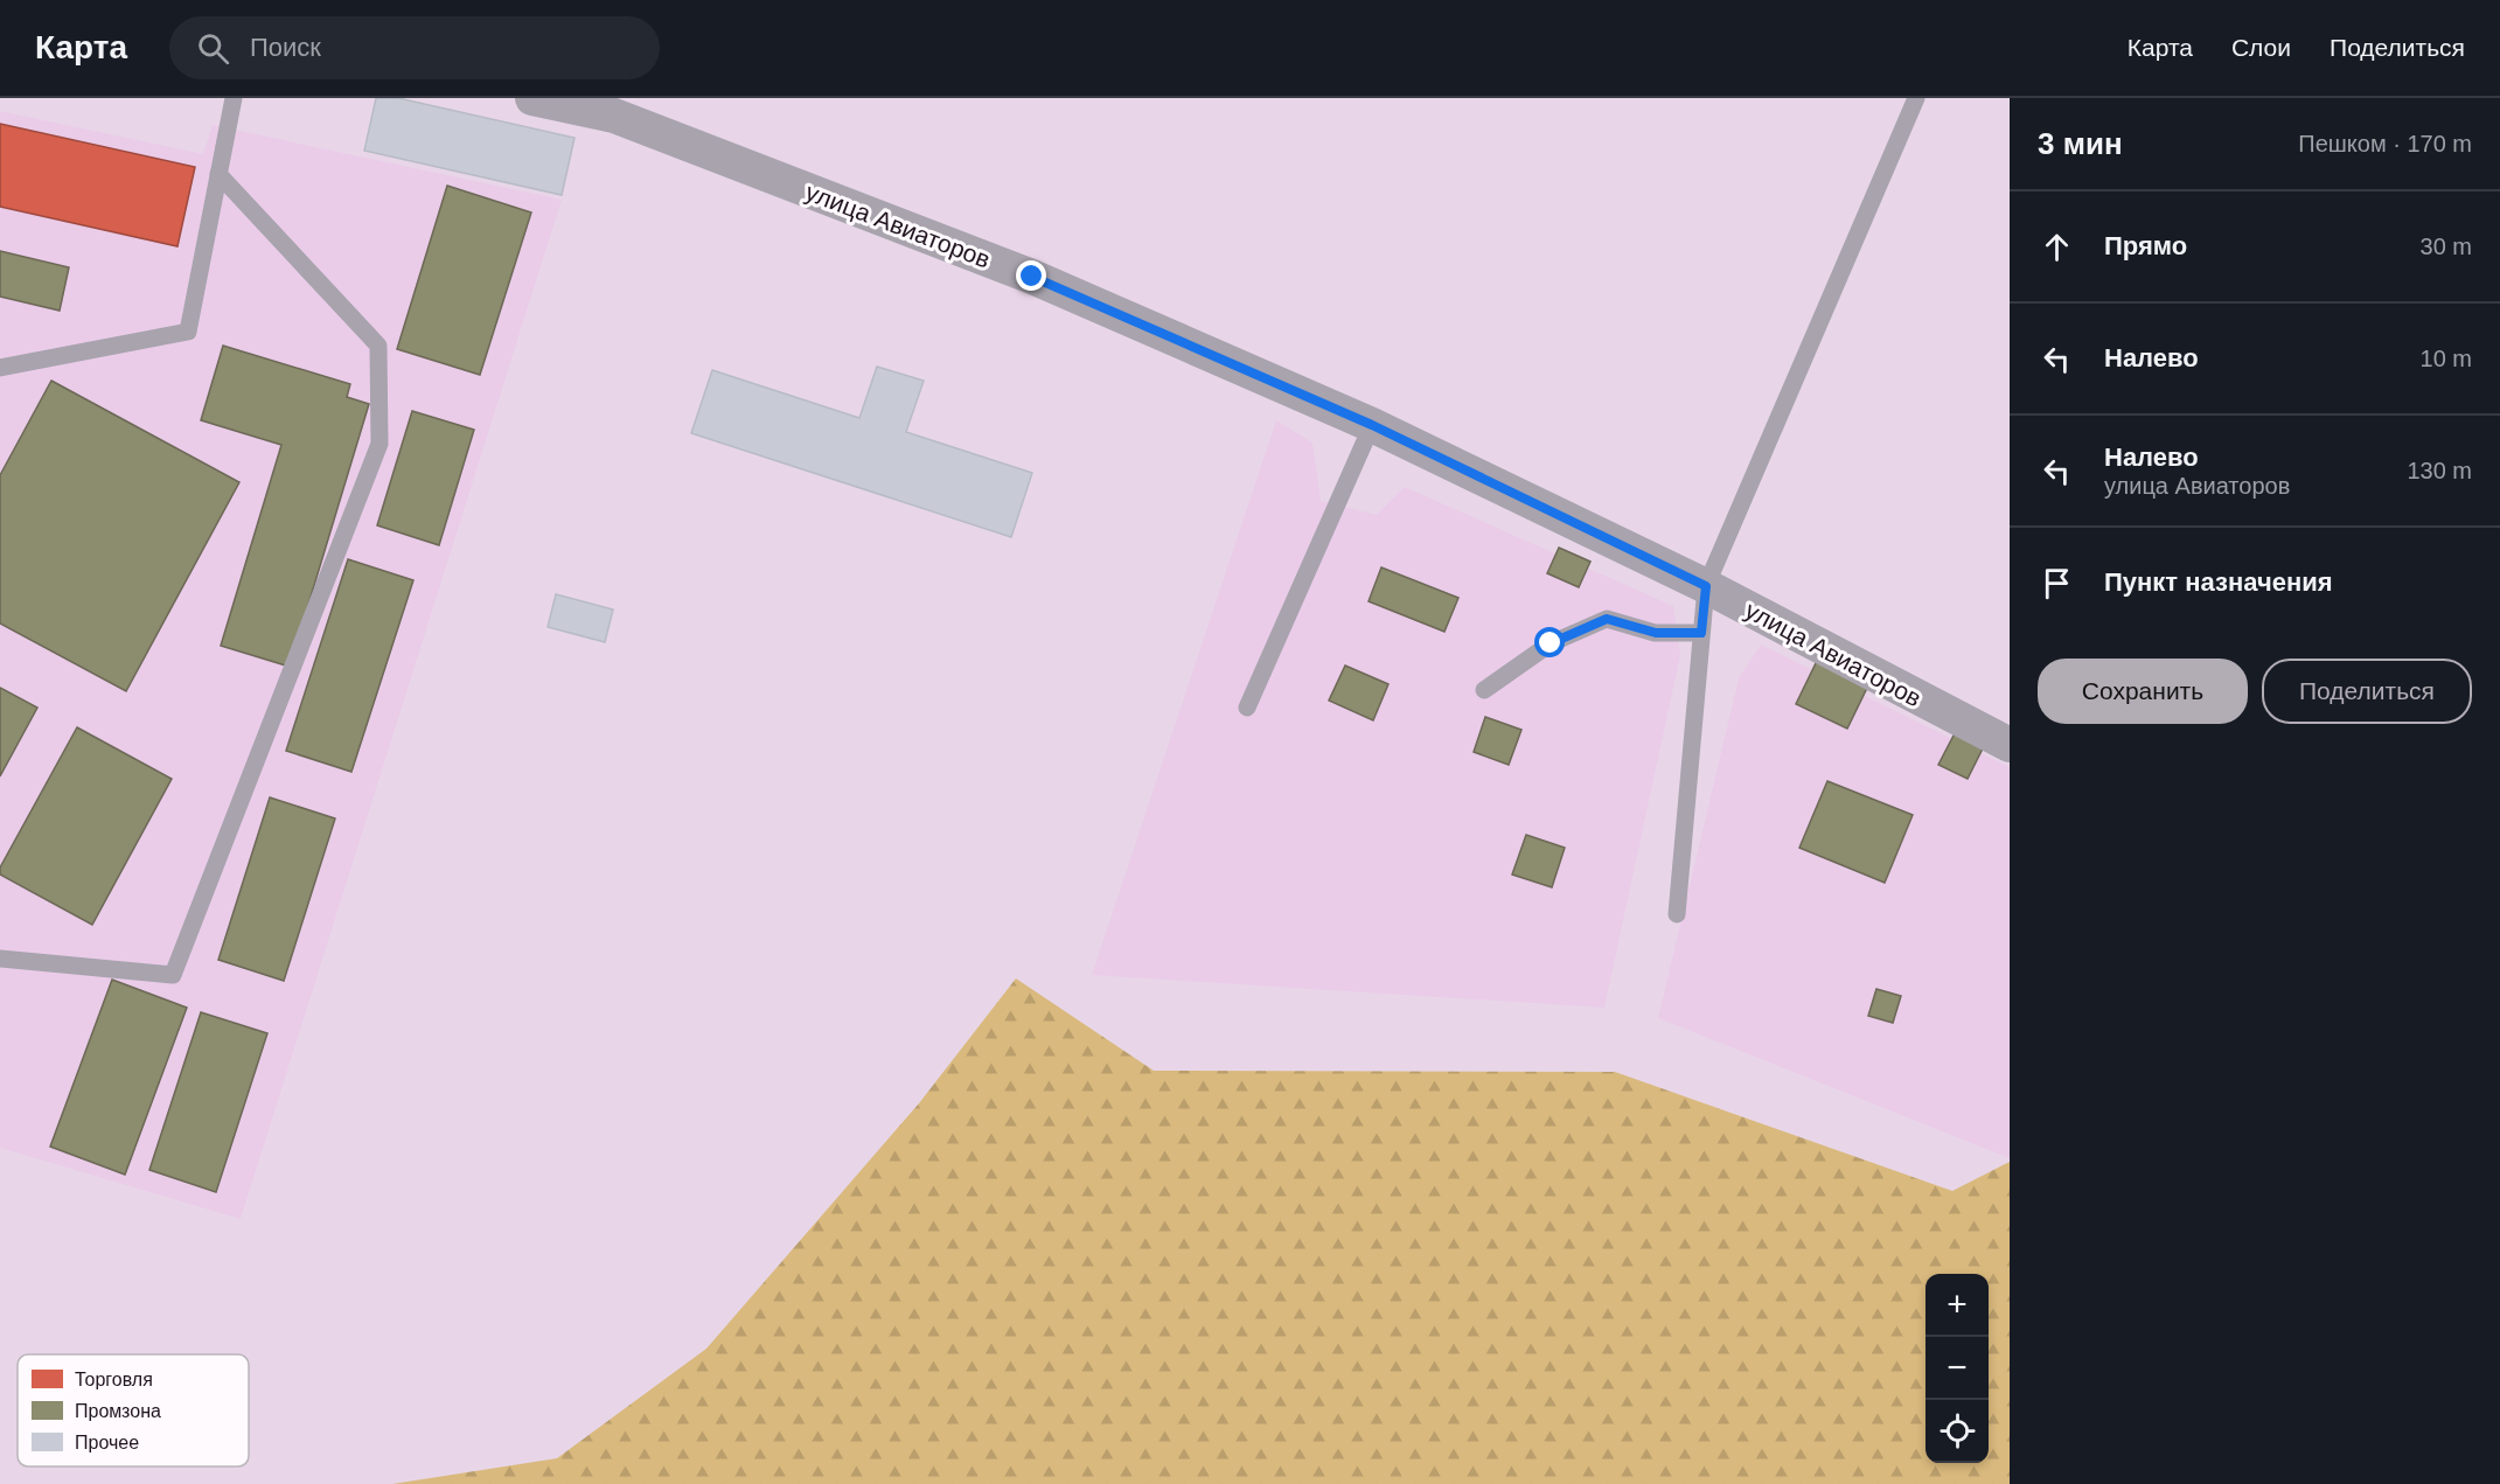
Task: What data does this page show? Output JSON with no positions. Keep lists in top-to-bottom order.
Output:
{
  "streets": {
    "street": ["улица Авиаторов"]
  },
  "legend": ["Торговля", "Промзона", "Прочее"],
  "page": {
    "header": "Карта",
    "search": "Поиск",
    "nav": ["Карта", "Слои", "Поделиться"],
    "heading": ["3 мин", "Пешком · 170 m"],
    "list": [
      ["Прямо", "30 m"],
      ["Налево", "10 m"],
      ["Налево", "улица Авиаторов", "130 m"],
      "Пункт назначения"
    ],
    "buttons": ["Сохранить", "Поделиться"],
    "map_buttons": ["+", "−"]
  }
}
